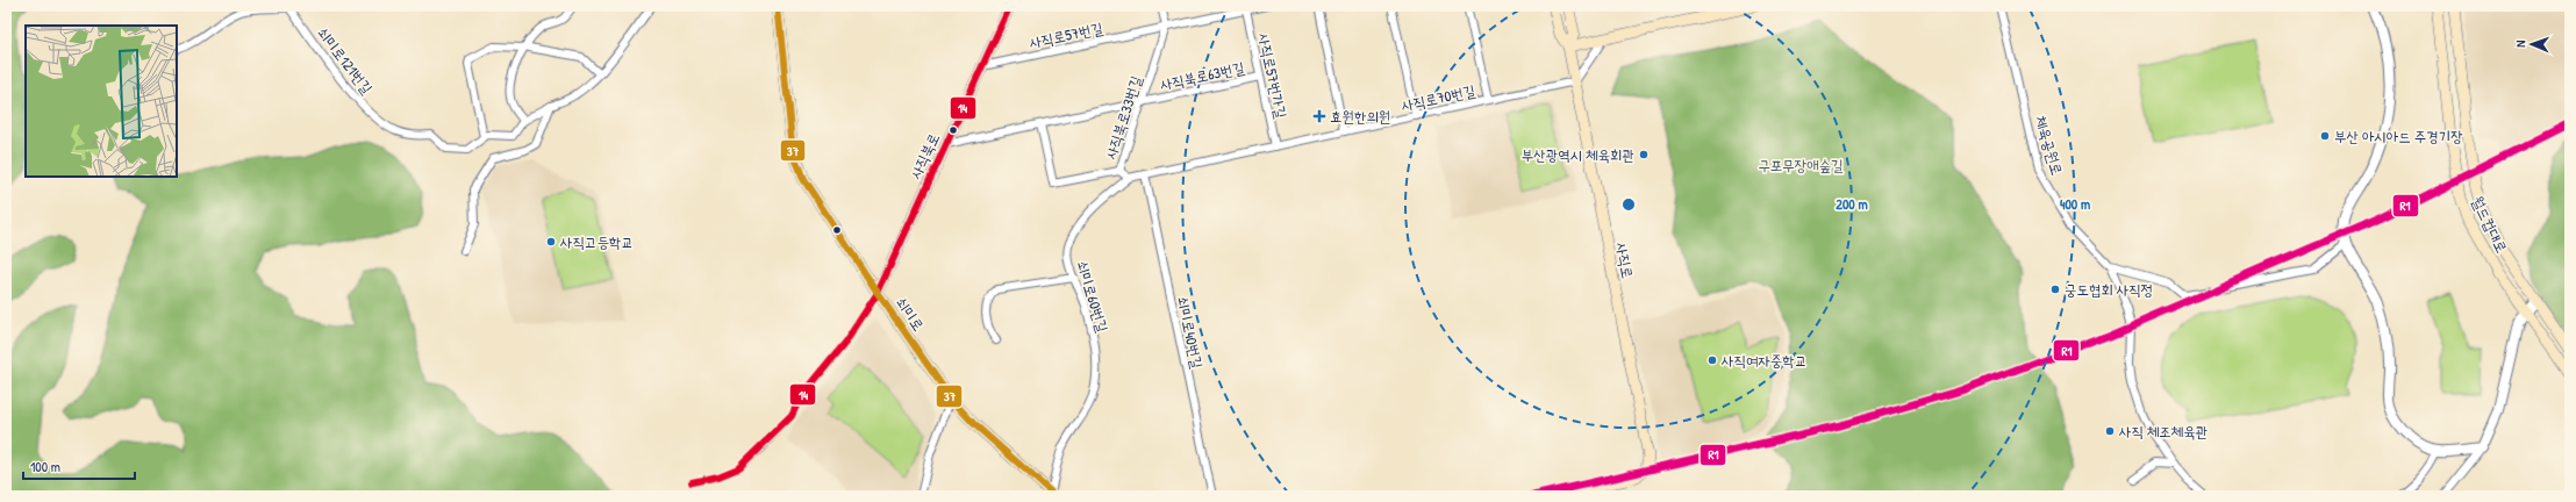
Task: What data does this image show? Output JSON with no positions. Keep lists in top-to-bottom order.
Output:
{
  "streets": {
    "main road": [
      "사직북로",
      "월드컵대로",
      "사직로",
      "쇠미로"
    ],
    "street": [
      "사직로57번길",
      "쇠미로121번길",
      "사직북로63번길",
      "사직로57번가길",
      "사직로70번길",
      "사직북로33번길",
      "체육공원로",
      "쇠미로60번길",
      "쇠미로40번길"
    ]
  },
  "crossings": [
    ["사직로57번길", "사직로57번가길"],
    ["사직로57번길", "사직북로33번길"],
    ["사직로57번길", "사직북로"],
    ["사직북로63번길", "사직로57번가길"],
    ["사직북로63번길", "사직북로33번길"],
    ["사직북로63번길", "사직북로"],
    ["사직로57번가길", "사직로70번길"],
    ["사직로70번길", "사직로"],
    ["사직로70번길", "쇠미로60번길"],
    ["사직로70번길", "쇠미로40번길"],
    ["사직북로", "쇠미로"],
    ["쇠미로60번길", "쇠미로"]
  ],
  "parks": ["구포무장애숲길"],
  "places": {
    "health": ["효원한의원"],
    "other": [
      "부산 아시아드 주경기장",
      "부산광역시 체육회관",
      "사직고등학교",
      "궁도협회 사직정",
      "사직여자중학교",
      "사직 체조체육관"
    ]
  },
  "lines": ["transit line 14", "transit line 37", "transit line R1"],
  "scale_bar": "100 m",
  "north": "left",
  "rings": ["200 m", "400 m"]
}
